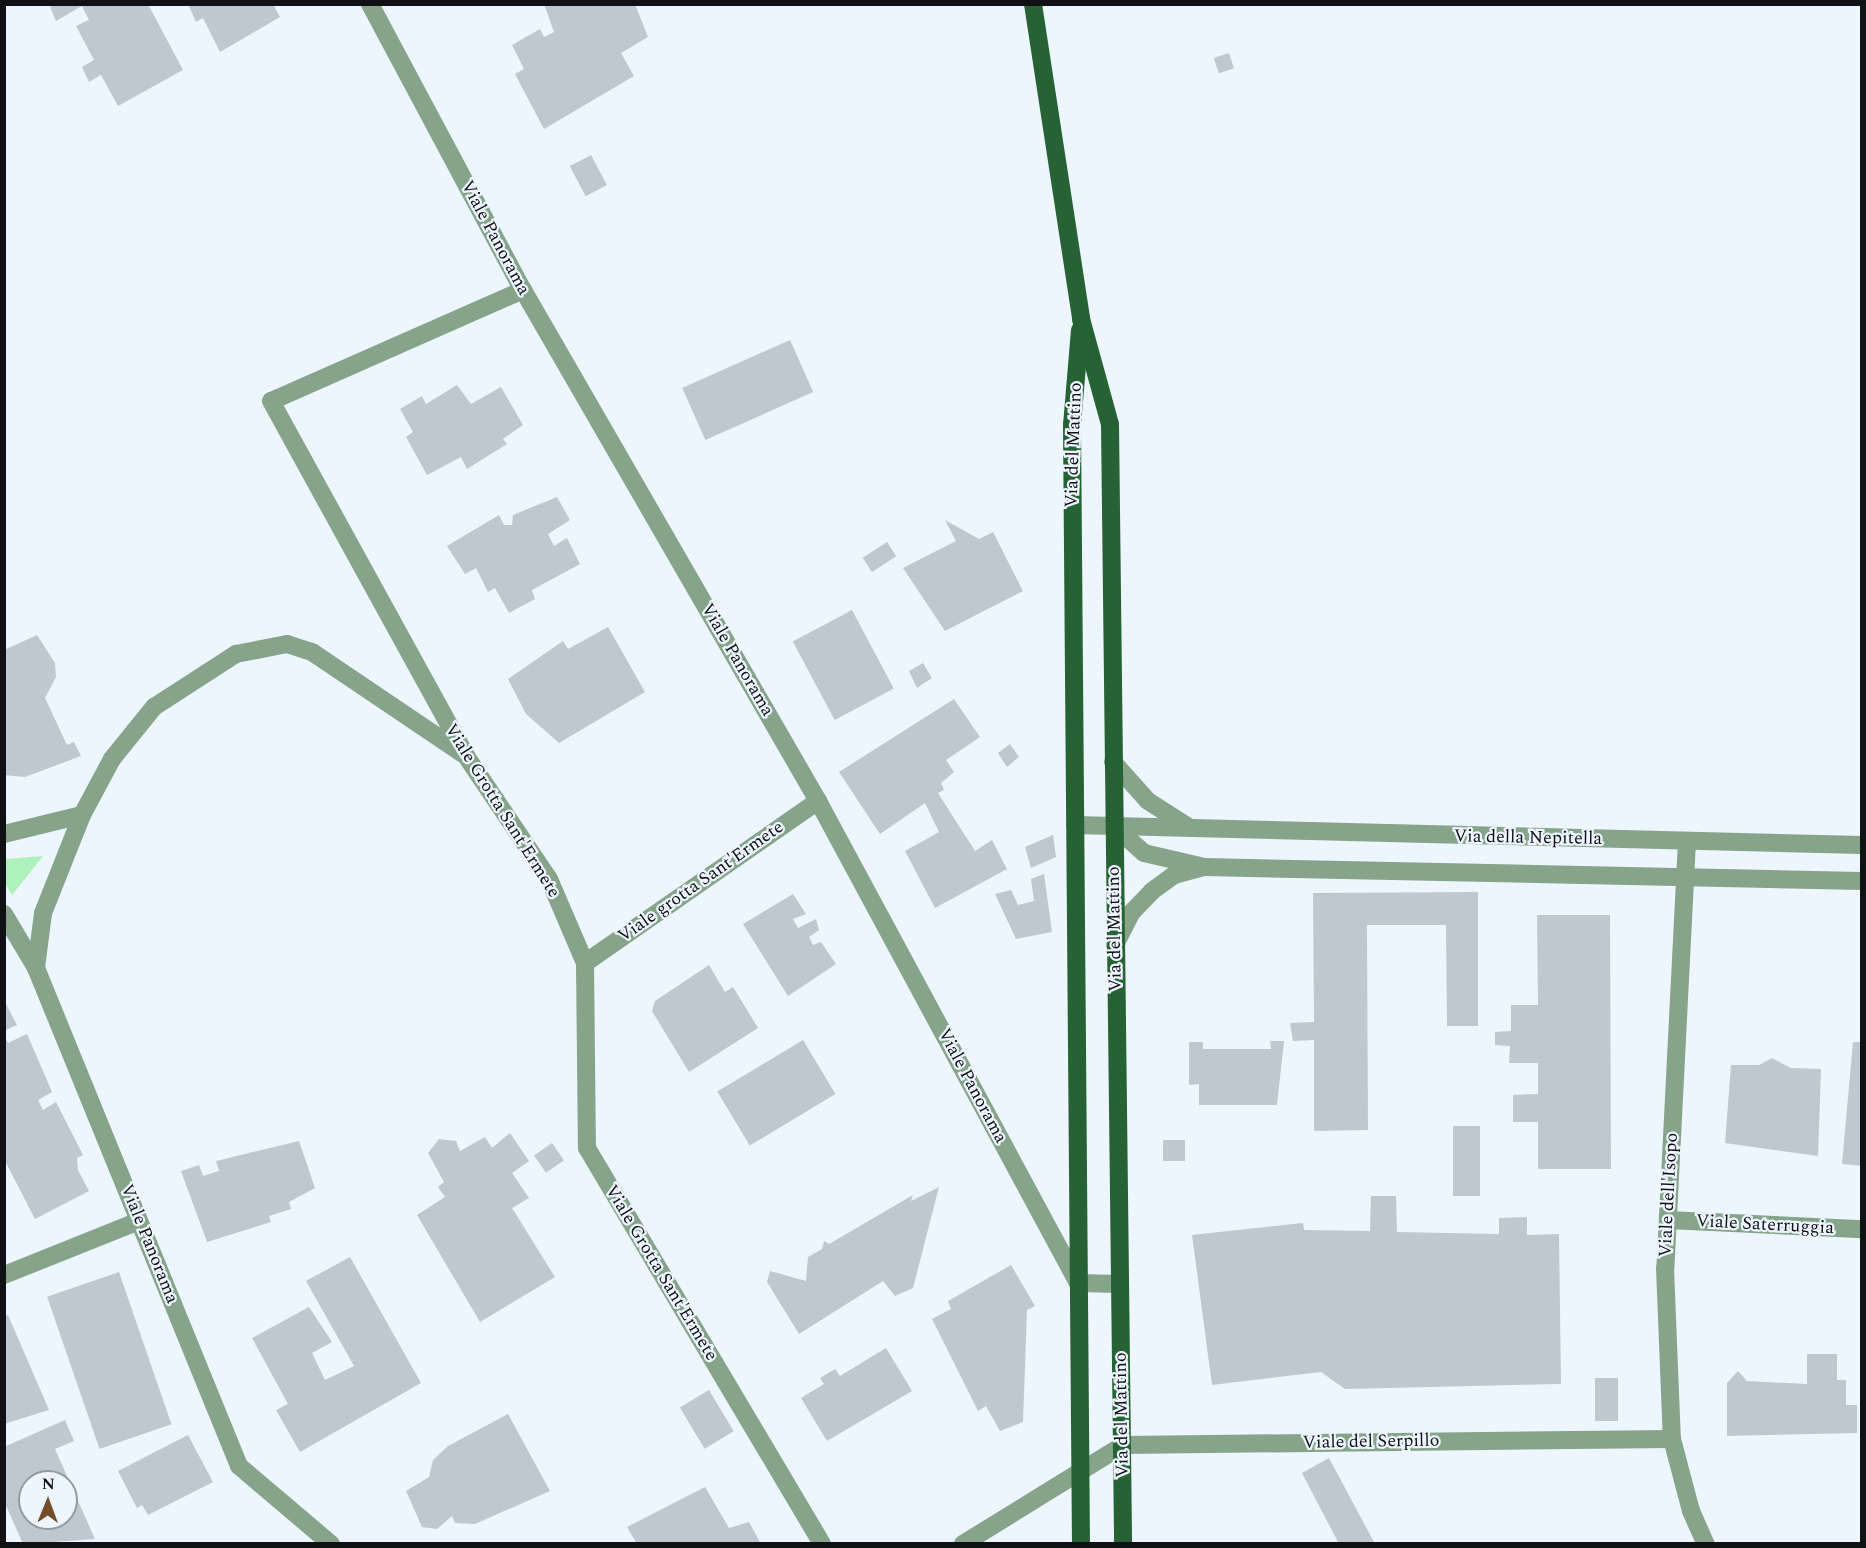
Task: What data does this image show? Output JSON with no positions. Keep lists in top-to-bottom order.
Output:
{
  "streets": {
    "main road": ["Via del Mattino"],
    "street": [
      "Viale Panorama",
      "Viale Grotta Sant'Ermete",
      "Via della Nepitella",
      "Viale grotta Sant'Ermete",
      "Viale dell'Isopo",
      "Viale Saterruggia",
      "Viale del Serpillo"
    ]
  },
  "crossings": [
    ["Viale Panorama", "Via del Mattino"],
    ["Viale Panorama", "Viale Grotta Sant'Ermete"],
    ["Viale Panorama", "Viale grotta Sant'Ermete"],
    ["Via del Mattino", "Via della Nepitella"],
    ["Via del Mattino", "Viale del Serpillo"],
    ["Viale Grotta Sant'Ermete", "Viale grotta Sant'Ermete"],
    ["Via della Nepitella", "Viale dell'Isopo"],
    ["Viale dell'Isopo", "Viale Saterruggia"],
    ["Viale dell'Isopo", "Viale del Serpillo"]
  ],
  "north": "top"
}
